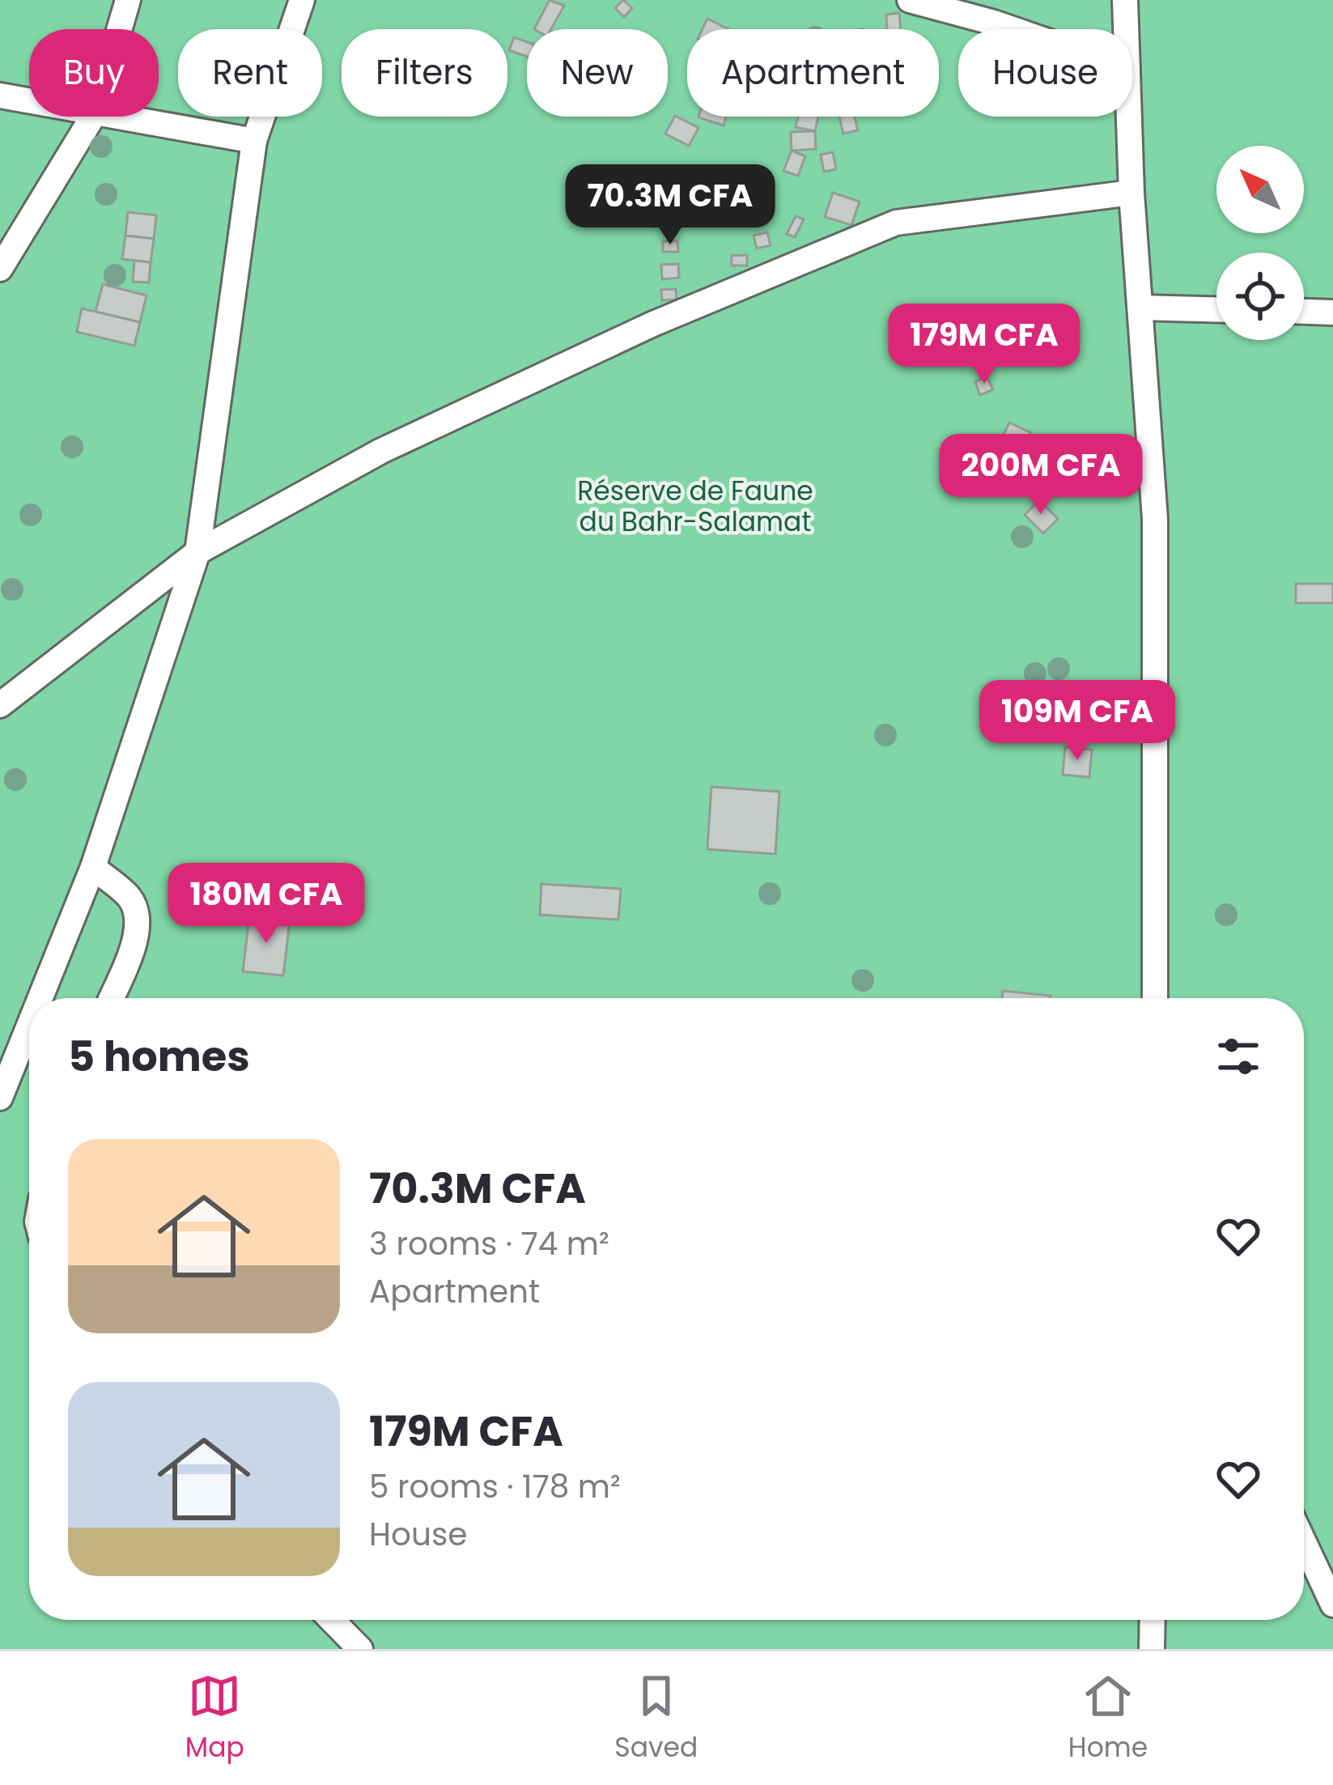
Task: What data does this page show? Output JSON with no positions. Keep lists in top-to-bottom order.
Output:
{
  "parks": ["Réserve de Faune du Bahr-Salamat"],
  "north": "top left",
  "page": {
    "chip": [
      "Buy",
      "Rent",
      "Filters",
      "New",
      "Apartment",
      "House"
    ],
    "price": [
      "70.3M CFA",
      "179M CFA",
      "200M CFA",
      "109M CFA",
      "180M CFA"
    ],
    "heading": "5 homes",
    "list": [
      {
        "name": "70.3M CFA",
        "note": "3 rooms · 74 m² · Apartment"
      },
      {
        "name": "179M CFA",
        "note": "5 rooms · 178 m² · House"
      }
    ],
    "tabs": ["Map", "Saved", "Home"]
  }
}
